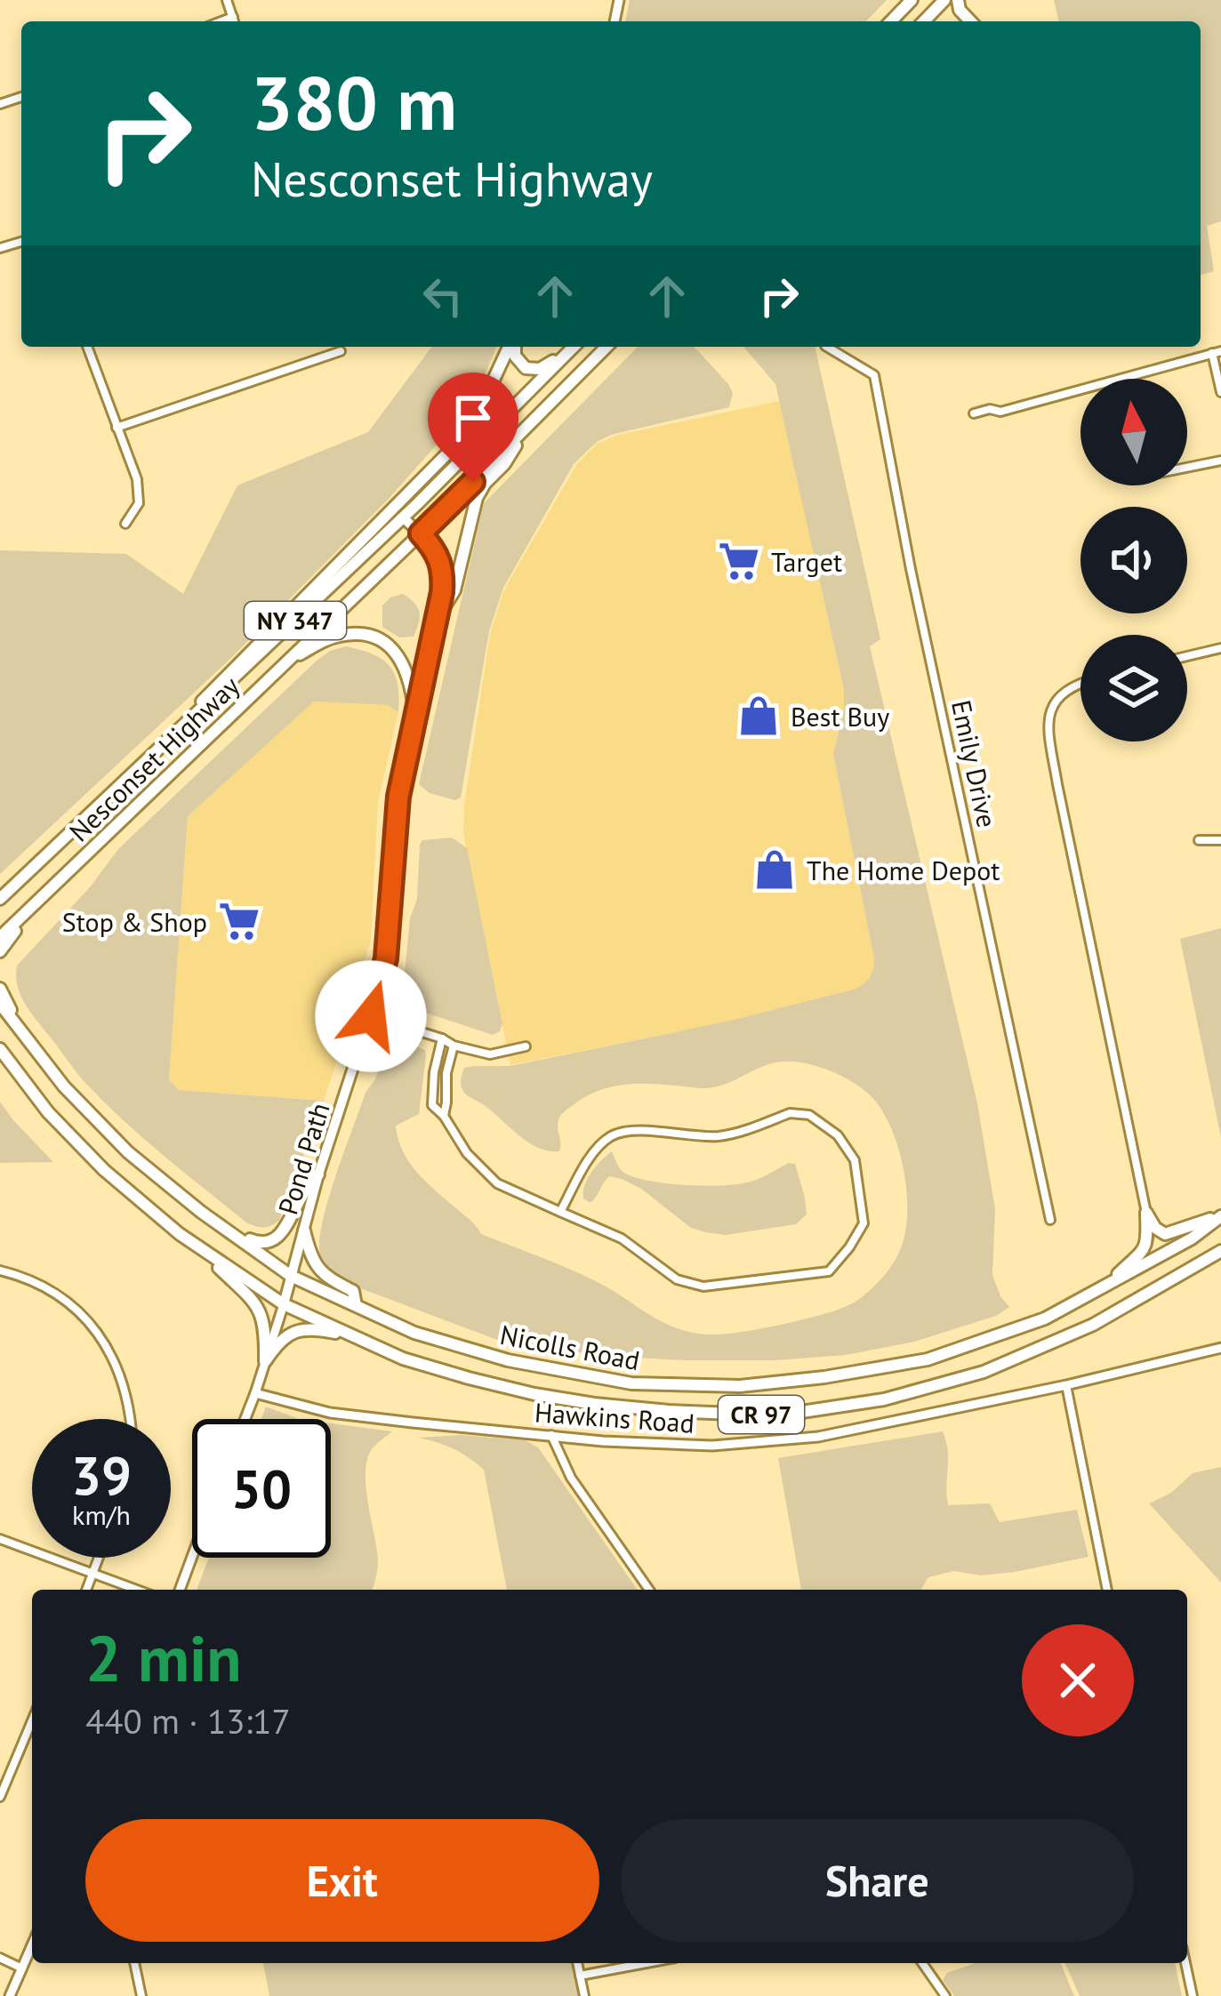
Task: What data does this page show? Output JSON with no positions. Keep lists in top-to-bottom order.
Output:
{
  "streets": {
    "highway": [
      "NY 347",
      "Nesconset Highway",
      "Nicolls Road",
      "CR 97"
    ],
    "main road": ["Pond Path"],
    "street": ["Emily Drive", "Hawkins Road"]
  },
  "crossings": [
    ["Nesconset Highway", "Pond Path"],
    ["Pond Path", "Nicolls Road"],
    ["Pond Path", "Hawkins Road"]
  ],
  "places": {
    "supermarket": ["Target", "Stop & Shop"],
    "shop": ["Best Buy", "The Home Depot"]
  },
  "north": "top",
  "page": {
    "turn": ["380 m", "Nesconset Highway"],
    "speed": "39 km/h",
    "limit": "50",
    "heading": ["2 min", "440 m · 13:17"],
    "buttons": ["Exit", "Share"]
  }
}
